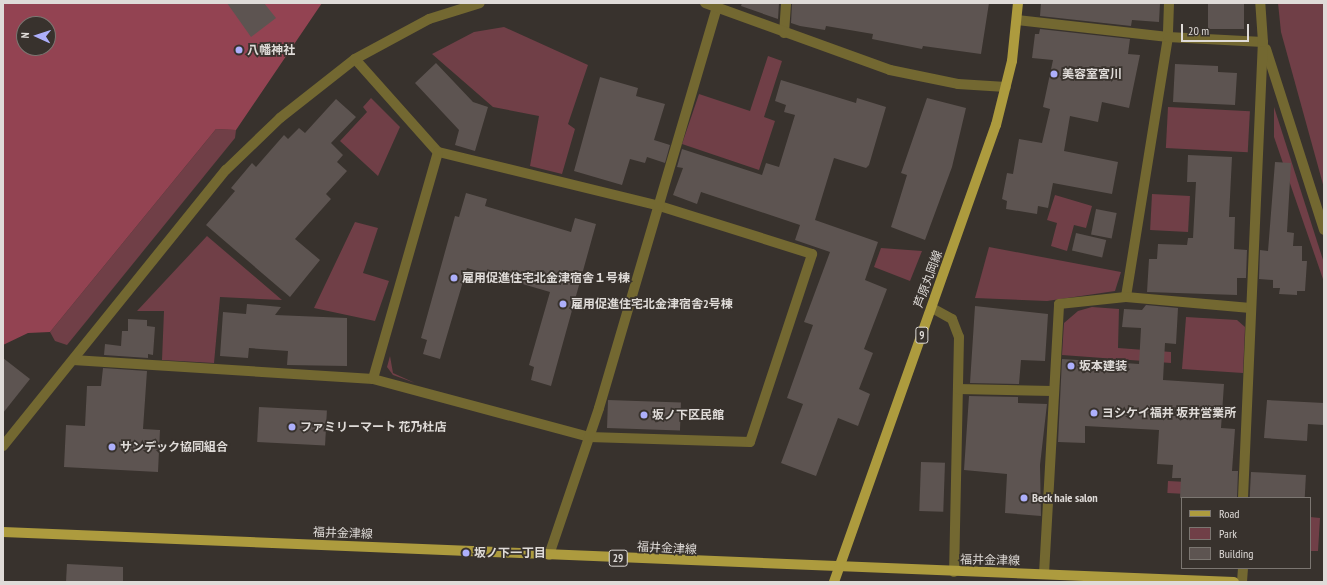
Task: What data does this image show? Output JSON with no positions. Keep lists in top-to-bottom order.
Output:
{
  "streets": {
    "main road": [
      "芦原丸岡線",
      "9",
      "福井金津線",
      "29"
    ]
  },
  "crossings": [
    ["芦原丸岡線", "福井金津線"]
  ],
  "places": [
    "八幡神社",
    "美容室宮川",
    "雇用促進住宅北金津宿舎１号棟",
    "雇用促進住宅北金津宿舎2号棟",
    "坂本建装",
    "ヨシケイ福井 坂井営業所",
    "坂ノ下区民館",
    "ファミリーマート 花乃杜店",
    "サンデック協同組合",
    "Beck haie salon",
    "坂ノ下一丁目"
  ],
  "legend": ["Road", "Park", "Building"],
  "scale_bar": "20 m",
  "north": "left"
}
